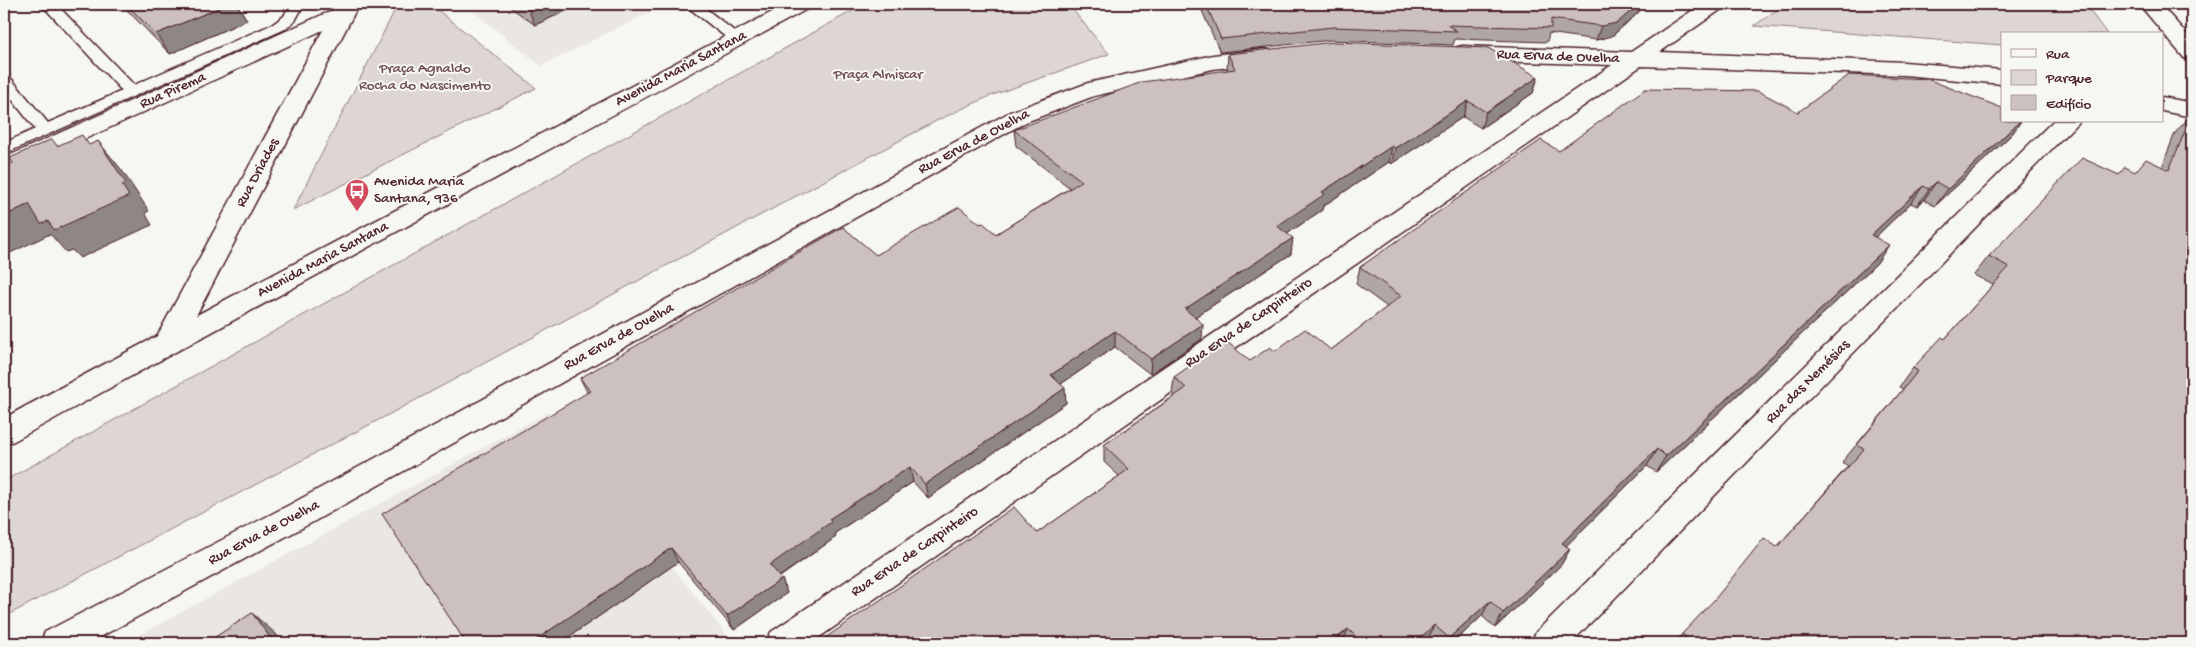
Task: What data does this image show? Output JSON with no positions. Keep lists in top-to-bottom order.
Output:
{
  "streets": {
    "street": [
      "Rua Erva de Ovelha",
      "Avenida Maria Santana",
      "Rua Pirema",
      "Rua Driades",
      "Rua Erva de Carpinteiro",
      "Rua das Nemésias"
    ]
  },
  "crossings": [
    ["Rua Erva de Ovelha", "Rua Erva de Carpinteiro"],
    ["Avenida Maria Santana", "Rua Driades"],
    ["Rua Pirema", "Rua Driades"]
  ],
  "parks": ["Praça Agnaldo Rocha do Nascimento", "Praça Almiscar"],
  "places": {
    "bus stop": ["Avenida Maria Santana, 936"]
  },
  "legend": ["Rua", "Parque", "Edifício"]
}
